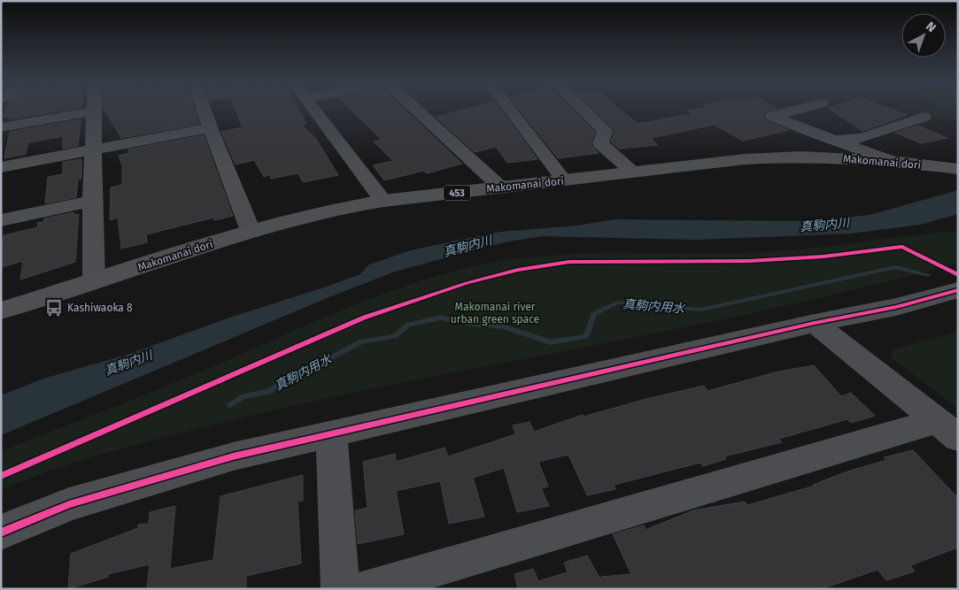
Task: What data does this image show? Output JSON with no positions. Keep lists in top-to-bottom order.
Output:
{
  "streets": {
    "highway": ["Makomanai dori", "453"]
  },
  "water": ["真駒内川", "真駒内用水"],
  "parks": ["Makomanai river urban green space"],
  "places": {
    "bus stop": ["Kashiwaoka 8"]
  },
  "north": "top right"
}
